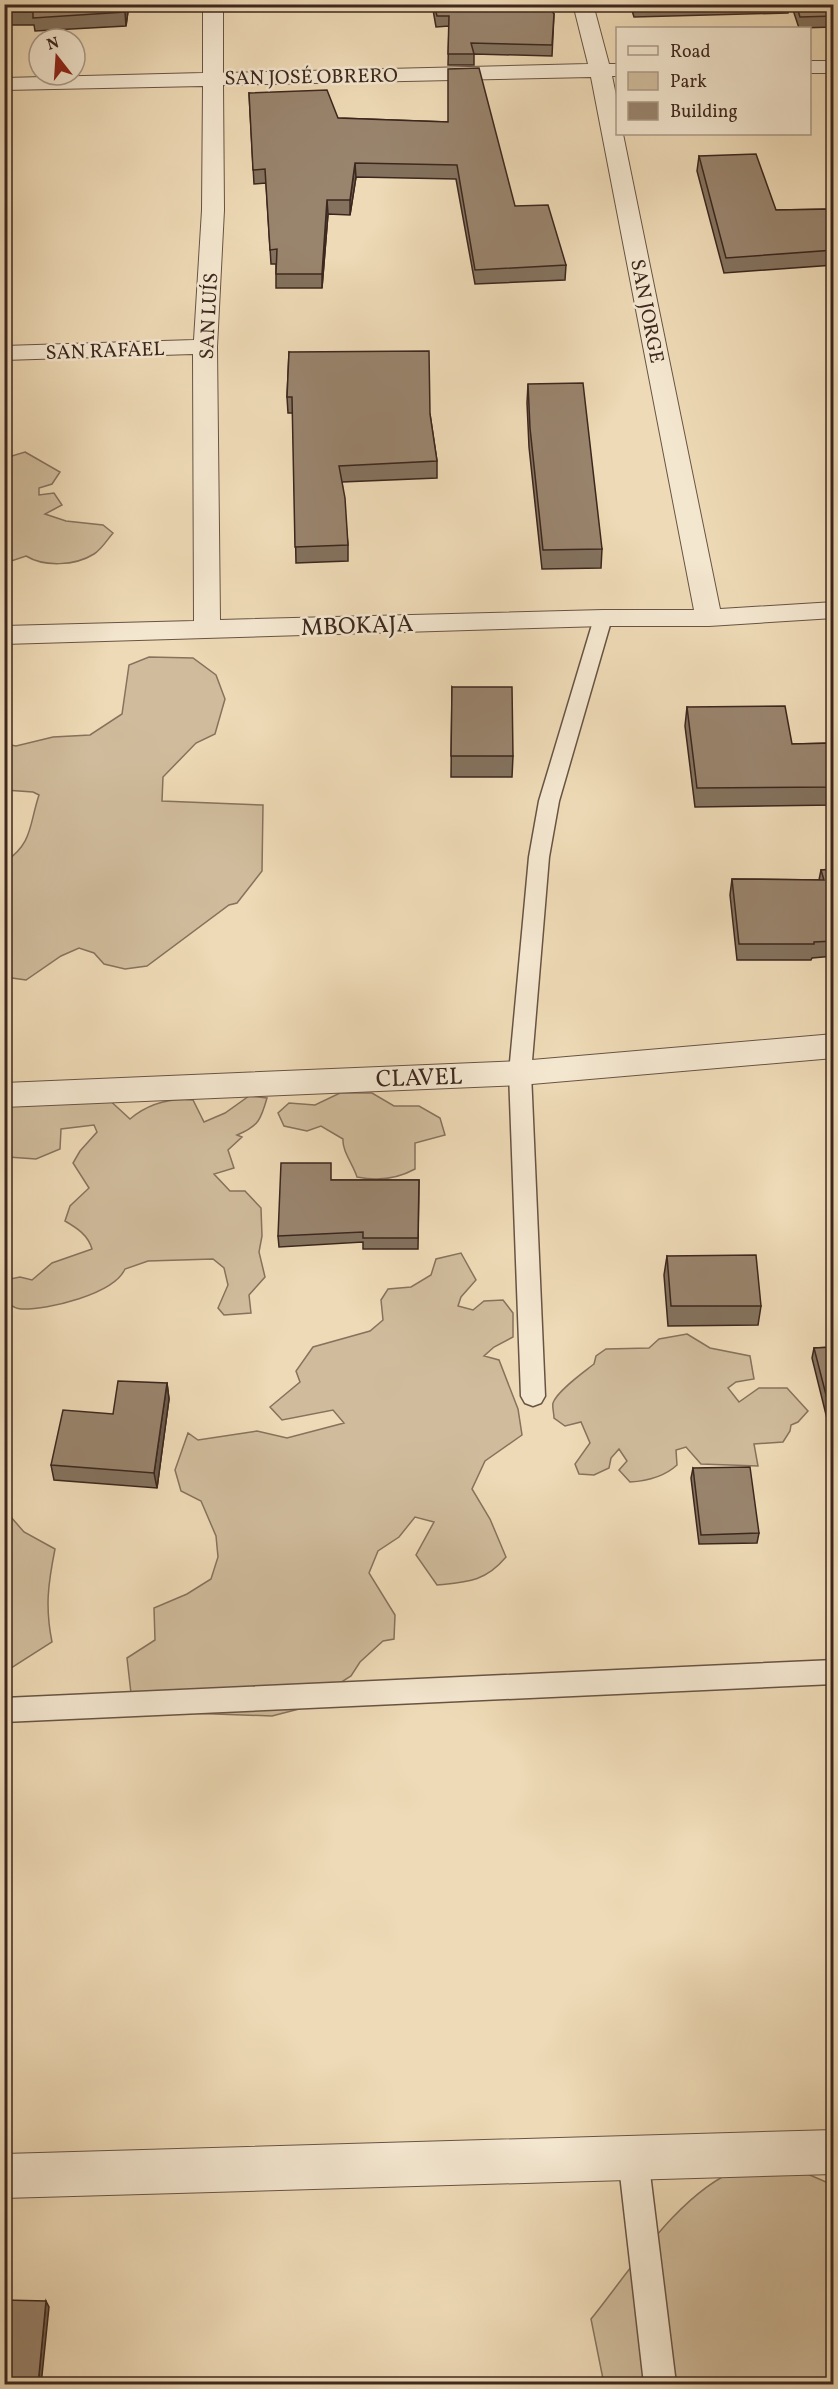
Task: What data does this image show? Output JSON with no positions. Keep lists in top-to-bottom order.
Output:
{
  "streets": {
    "street": [
      "SAN JOSÉ OBRERO",
      "SAN JORGE",
      "SAN LUÍS",
      "SAN RAFAEL",
      "MBOKAJA",
      "CLAVEL"
    ]
  },
  "crossings": [
    ["SAN JOSÉ OBRERO", "SAN JORGE"],
    ["SAN JOSÉ OBRERO", "SAN LUÍS"],
    ["SAN JORGE", "MBOKAJA"],
    ["SAN LUÍS", "SAN RAFAEL"],
    ["SAN LUÍS", "MBOKAJA"]
  ],
  "legend": ["Road", "Park", "Building"],
  "north": "top"
}
